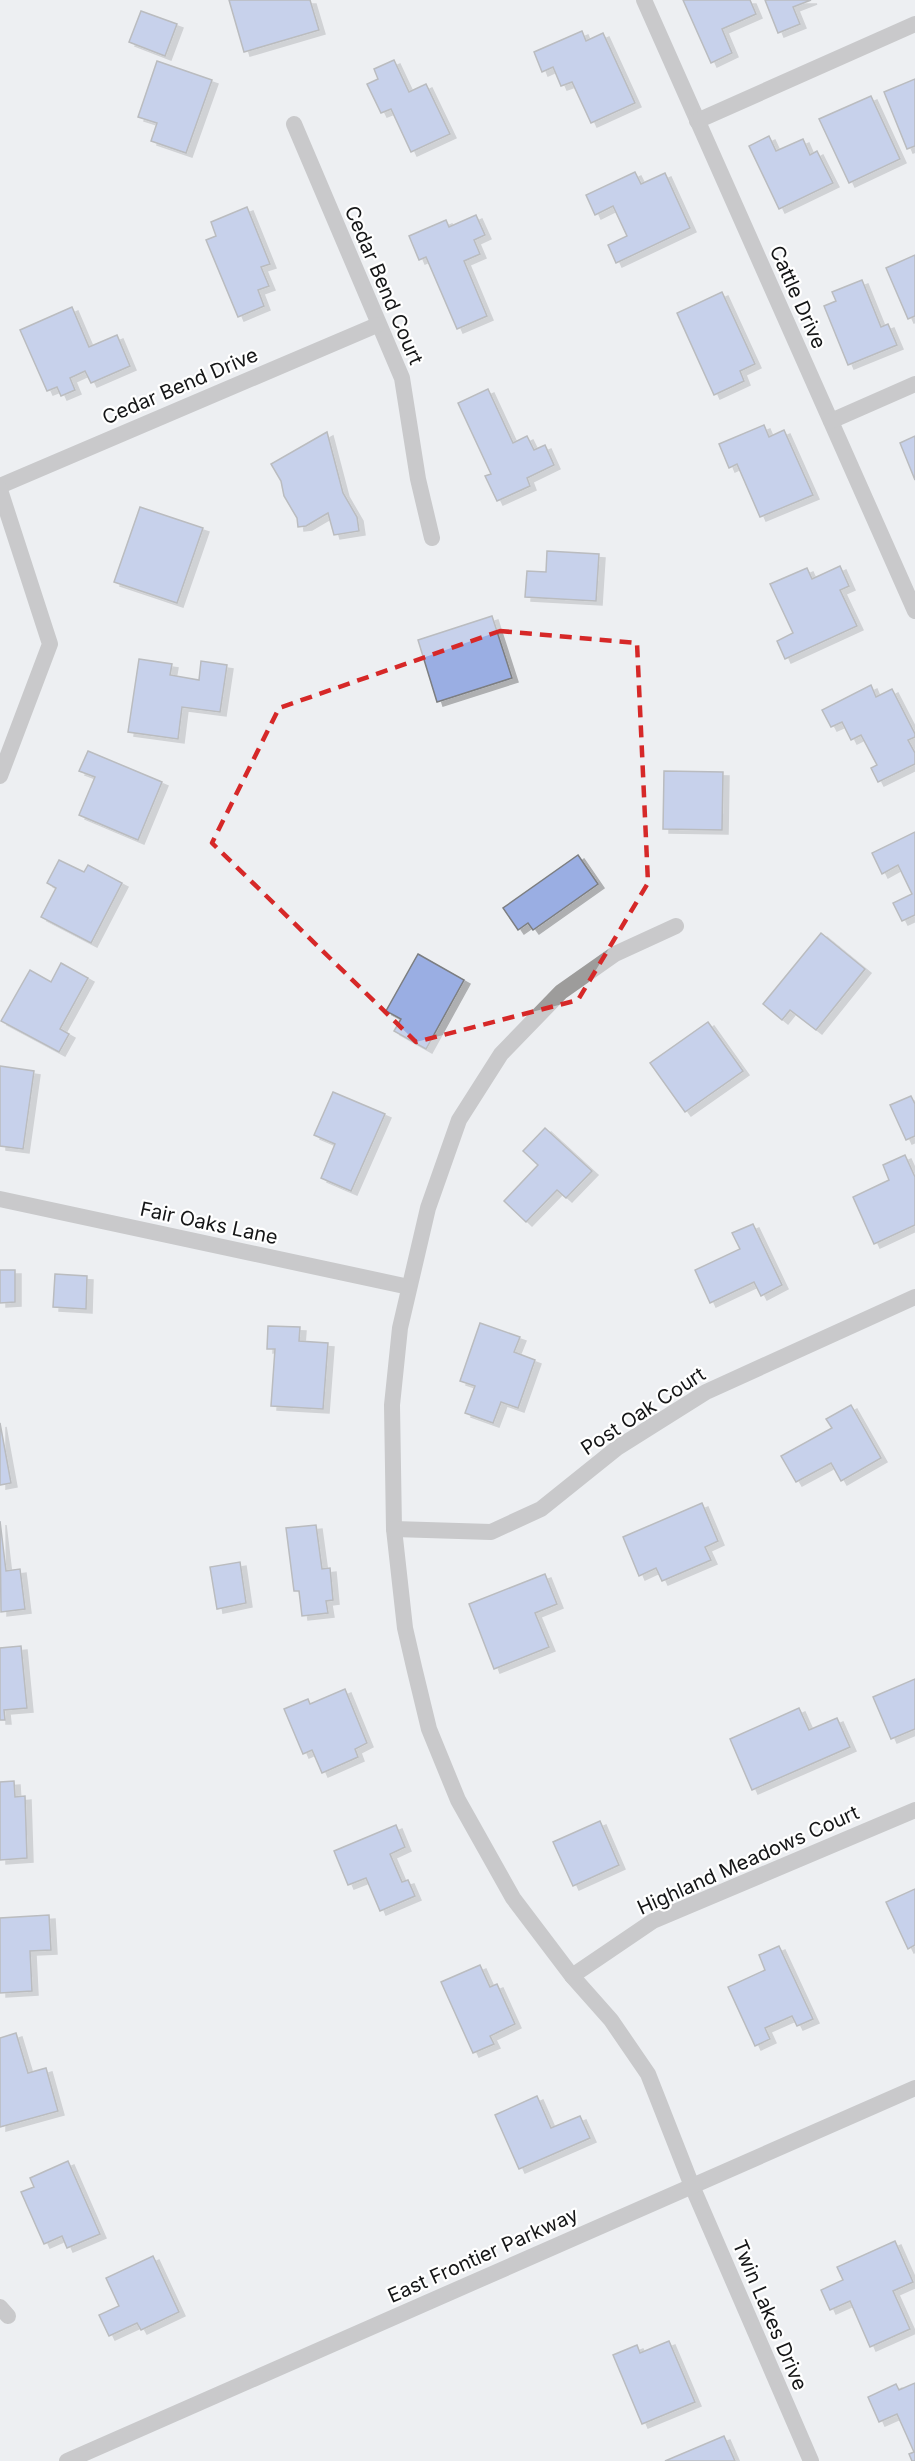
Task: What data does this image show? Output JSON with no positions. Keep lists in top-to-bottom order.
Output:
{
  "streets": {
    "street": [
      "Cedar Bend Court",
      "Cattle Drive",
      "Cedar Bend Drive",
      "Fair Oaks Lane",
      "Post Oak Court",
      "Highland Meadows Court",
      "East Frontier Parkway",
      "Twin Lakes Drive"
    ]
  },
  "crossings": [
    ["Cedar Bend Court", "Cedar Bend Drive"],
    ["Fair Oaks Lane", "Twin Lakes Drive"],
    ["Post Oak Court", "Twin Lakes Drive"],
    ["Highland Meadows Court", "Twin Lakes Drive"],
    ["East Frontier Parkway", "Twin Lakes Drive"]
  ]
}
